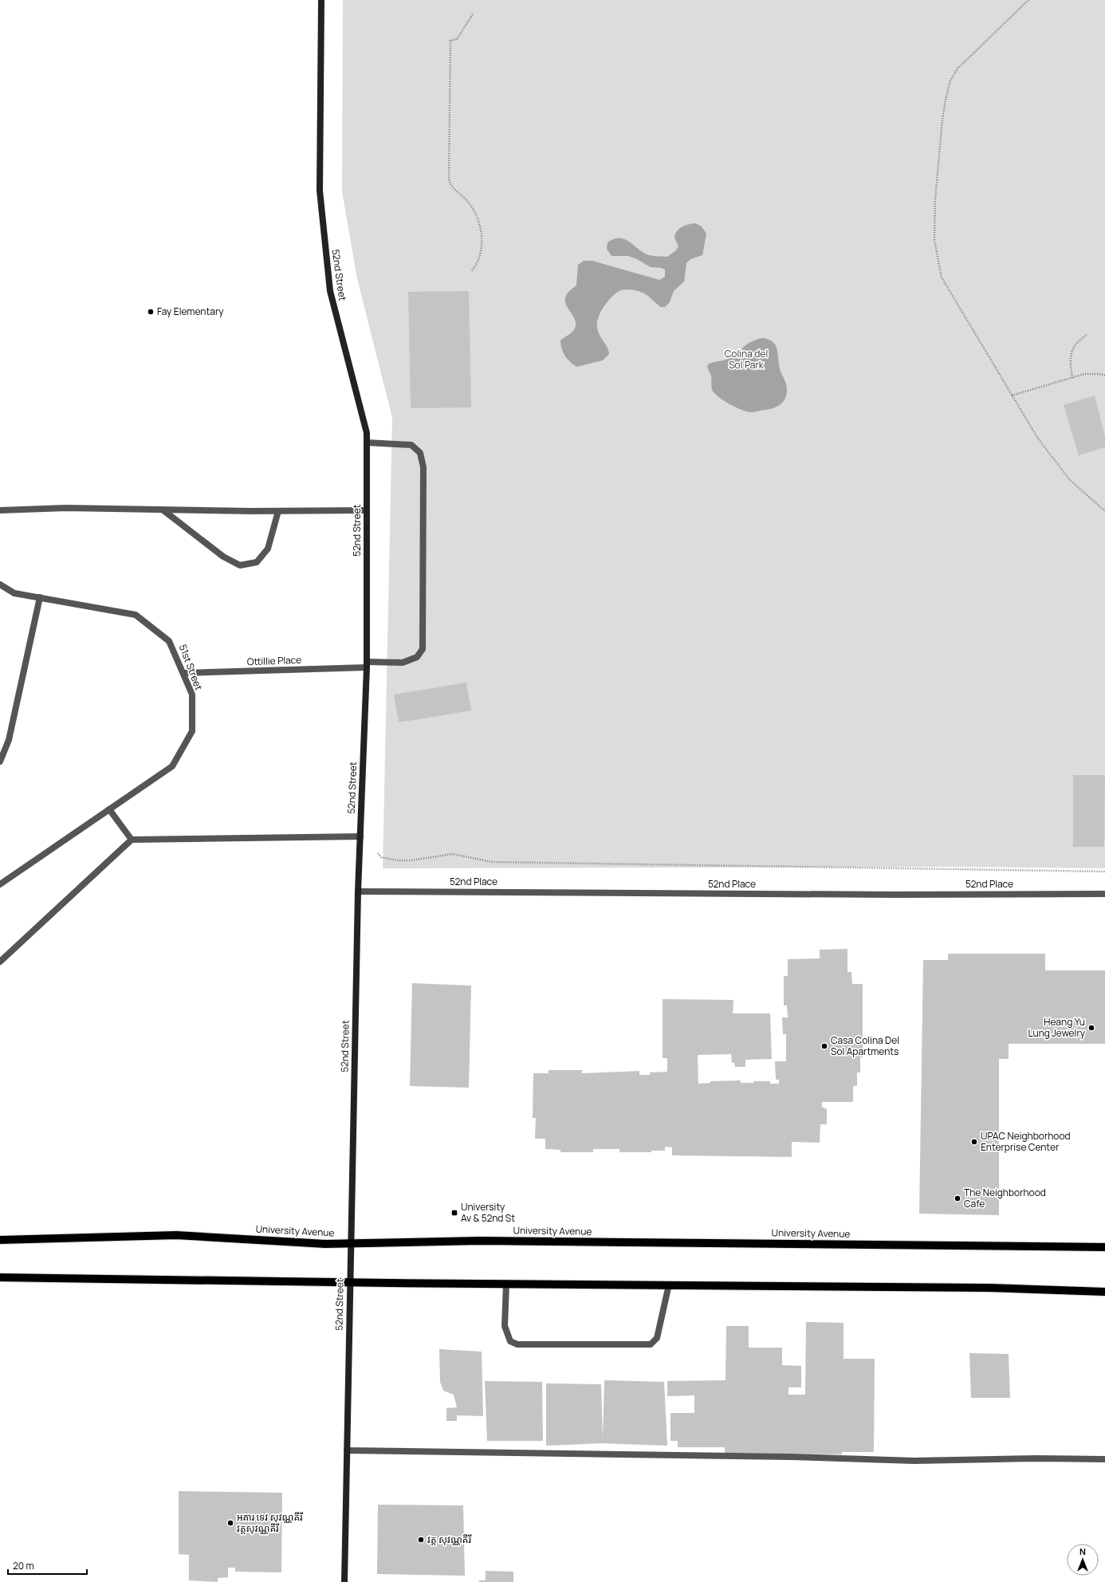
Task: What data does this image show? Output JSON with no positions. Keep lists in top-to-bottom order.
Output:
{
  "streets": {
    "main road": ["University Avenue"],
    "street": [
      "52nd Street",
      "Ottillie Place",
      "51st Street",
      "52nd Place"
    ]
  },
  "crossings": [
    ["52nd Street", "Ottillie Place"],
    ["52nd Street", "52nd Place"],
    ["52nd Street", "University Avenue"],
    ["Ottillie Place", "51st Street"]
  ],
  "parks": ["Colina del Sol Park"],
  "places": {
    "other": [
      "Fay Elementary",
      "Heang Yu Lung Jewelry",
      "Casa Colina Del Sol Apartments",
      "UPAC Neighborhood Enterprise Center",
      "The Neighborhood Cafe",
      "អគារ ទេវ សុវណ្ណគីរី វត្តសុវណ្ណគីរី",
      "វត្ត សុវណ្ណគីរី"
    ],
    "transit": ["University Av & 52nd St"]
  },
  "scale_bar": "20 m",
  "north": "top"
}
